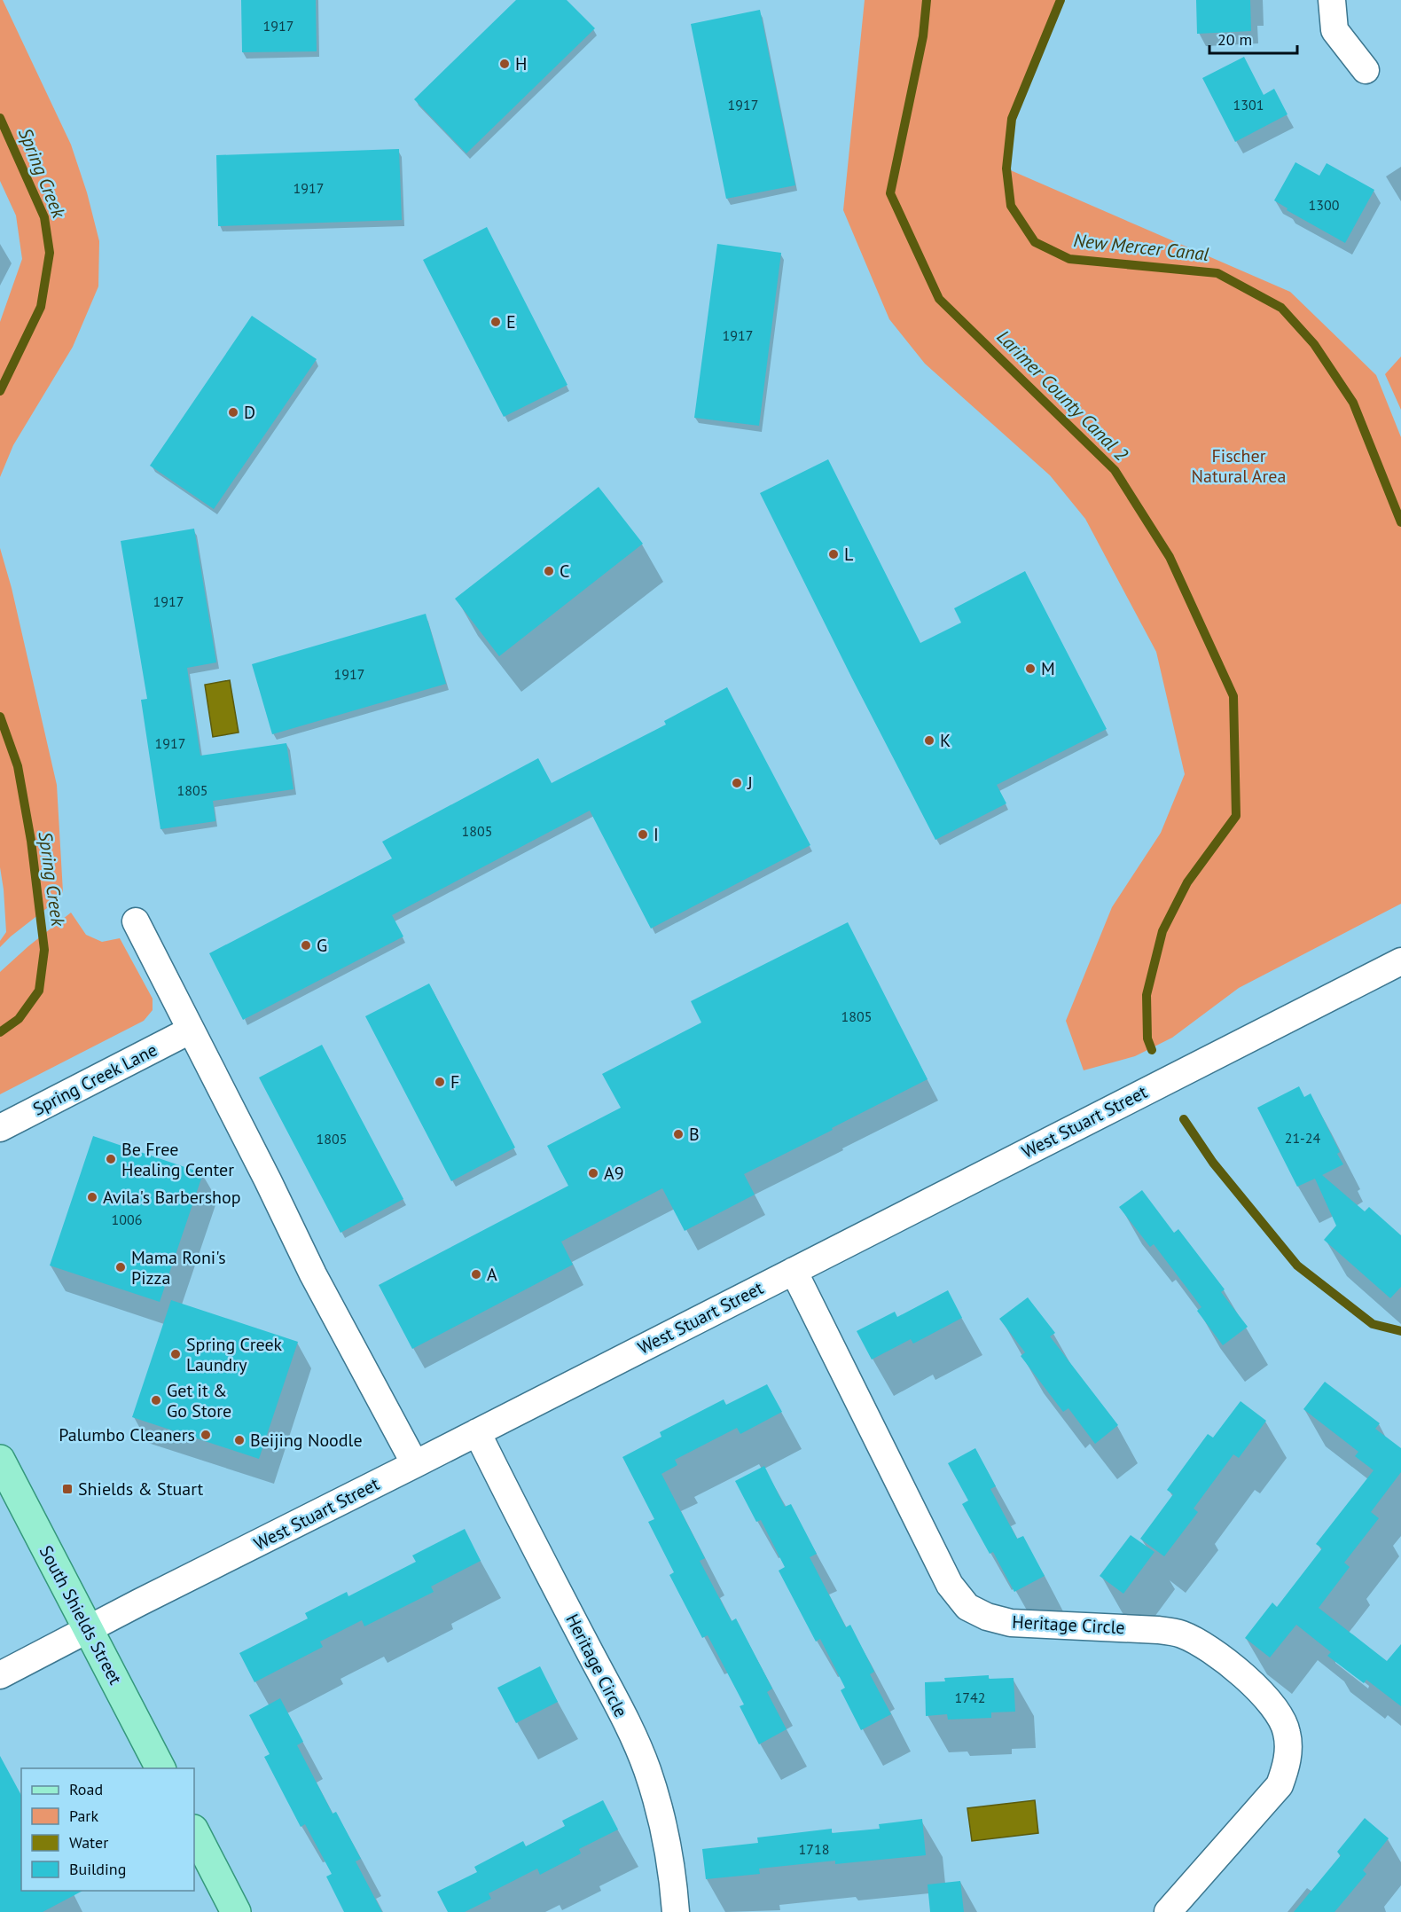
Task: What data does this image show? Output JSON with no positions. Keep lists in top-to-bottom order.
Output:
{
  "streets": {
    "main road": ["South Shields Street"],
    "street": ["Spring Creek Lane", "West Stuart Street", "Heritage Circle"]
  },
  "crossings": [
    ["West Stuart Street", "South Shields Street"],
    ["West Stuart Street", "Heritage Circle"]
  ],
  "water": ["Spring Creek", "New Mercer Canal", "Larimer County Canal 2"],
  "parks": ["Fischer Natural Area"],
  "places": {
    "other": [
      "H",
      "E",
      "D",
      "L",
      "C",
      "M",
      "K",
      "J",
      "I",
      "G",
      "F",
      "B",
      "Be Free Healing Center",
      "A9",
      "Avila's Barbershop",
      "Mama Roni's Pizza",
      "A",
      "Spring Creek Laundry",
      "Get it & Go Store",
      "Palumbo Cleaners",
      "Beijing Noodle"
    ],
    "transit": ["Shields & Stuart"]
  },
  "house_numbers": [
    "1917",
    "1917",
    "1301",
    "1917",
    "1300",
    "1917",
    "1917",
    "1917",
    "1917",
    "1805",
    "1805",
    "1805",
    "21-24",
    "1805",
    "1006",
    "1742",
    "1718"
  ],
  "legend": [
    "Road",
    "Park",
    "Water",
    "Building"
  ],
  "scale_bar": "20 m"
}
